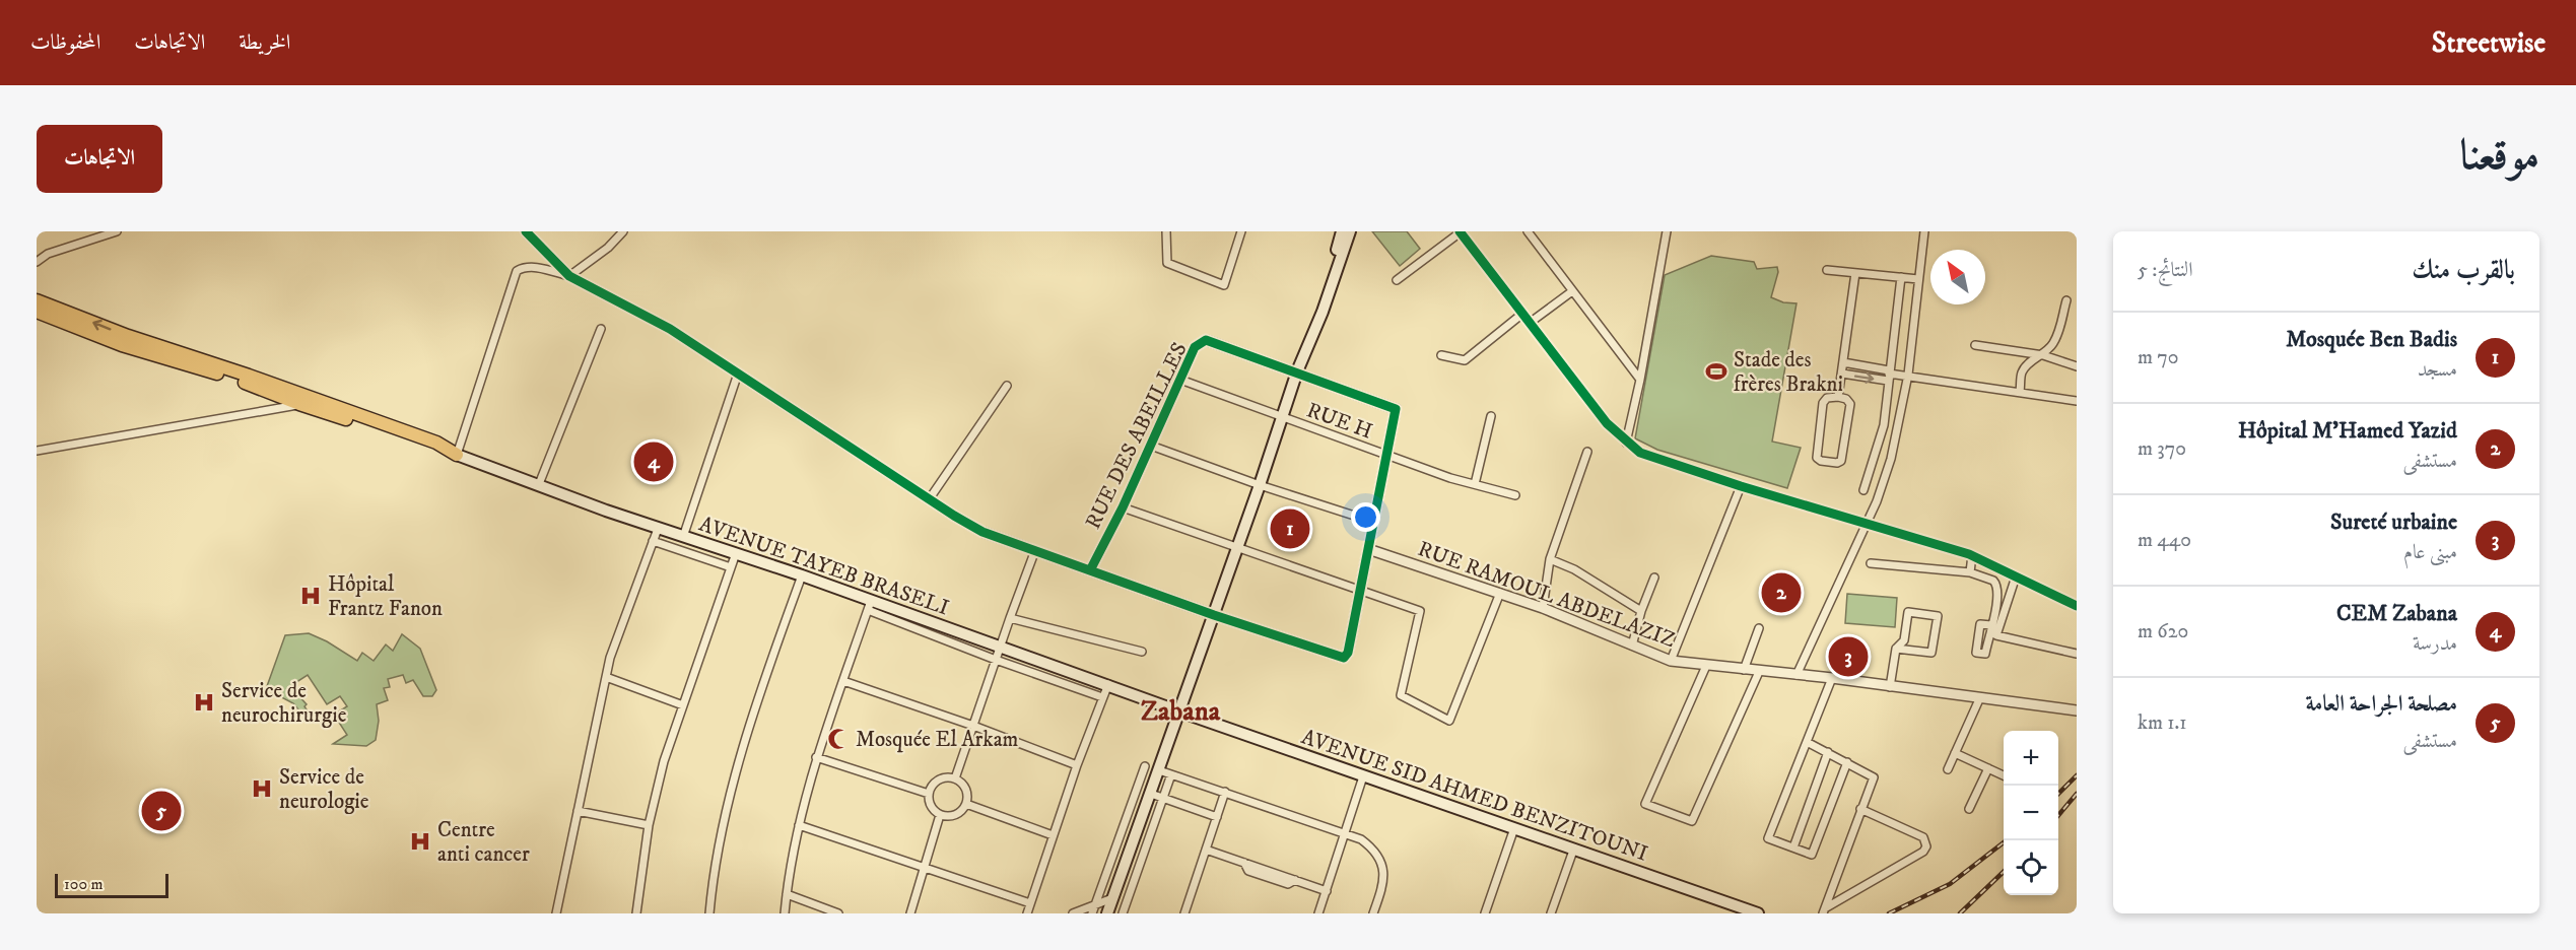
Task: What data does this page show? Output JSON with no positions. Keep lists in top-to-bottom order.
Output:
{
  "streets": {
    "main road": ["AVENUE TAYEB BRASELI", "AVENUE SID AHMED BENZITOUNI"],
    "street": ["RUE H", "RUE DES ABEILLES", "RUE RAMOUL ABDELAZIZ"]
  },
  "crossings": [
    ["RUE H", "RUE DES ABEILLES"],
    ["AVENUE TAYEB BRASELI", "AVENUE SID AHMED BENZITOUNI"]
  ],
  "districts": ["Zabana"],
  "places": {
    "sports": ["Stade des frères Brakni"],
    "hospital": [
      "Hôpital Frantz Fanon",
      "Service de neurochirurgie",
      "Service de neurologie",
      "Centre anti cancer"
    ],
    "mosque": ["Mosquée El Arkam"]
  },
  "scale_bar": "100 m",
  "north": "top left",
  "page": {
    "header": "Streetwise",
    "nav": ["الخريطة", "الاتجاهات", "المحفوظات"],
    "title": "موقعنا",
    "buttons": "الاتجاهات",
    "heading": ["بالقرب منك", "النتائج: 5"],
    "list": [
      {
        "mark": "1",
        "name": "Mosquée Ben Badis",
        "note": "مسجد",
        "value": "70 m"
      },
      {
        "mark": "2",
        "name": "Hôpital M'Hamed Yazid",
        "note": "مستشفى",
        "value": "370 m"
      },
      {
        "mark": "3",
        "name": "Sureté urbaine",
        "note": "مبنى عام",
        "value": "440 m"
      },
      {
        "mark": "4",
        "name": "CEM Zabana",
        "note": "مدرسة",
        "value": "620 m"
      },
      {
        "mark": "5",
        "name": "مصلحة الجراحة العامة",
        "note": "مستشفى",
        "value": "1.1 km"
      }
    ],
    "pins": [
      "4",
      "1",
      "2",
      "3",
      "5"
    ],
    "map_buttons": ["+", "−"],
    "scale": "100 m"
  }
}
